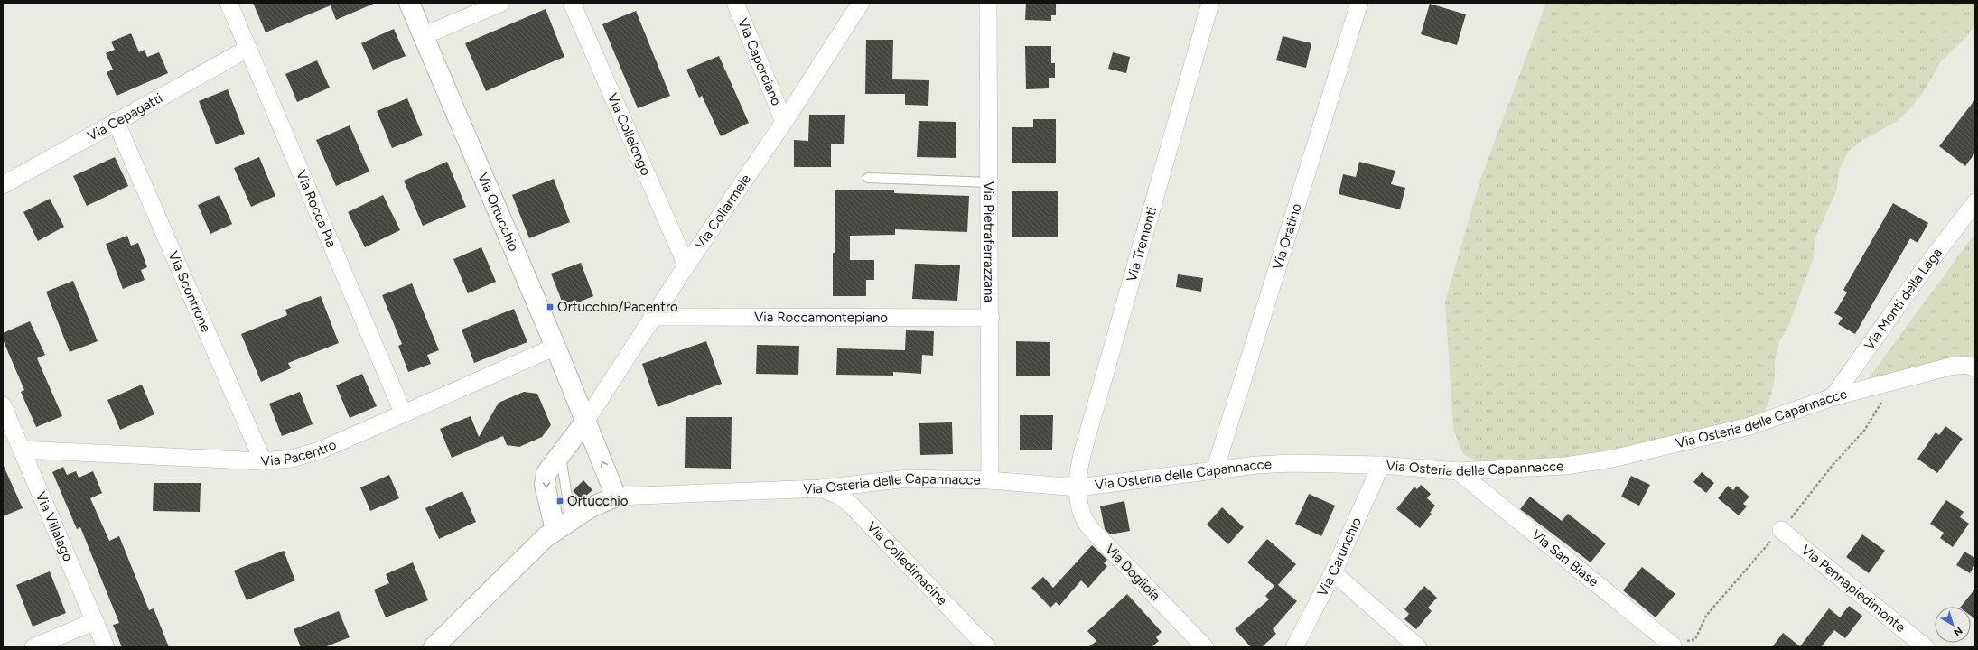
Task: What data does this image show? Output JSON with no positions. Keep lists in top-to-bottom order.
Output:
{
  "streets": {
    "street": [
      "Via Caporciano",
      "Via Cepagatti",
      "Via Collelongo",
      "Via Rocca Pia",
      "Via Ortucchio",
      "Via Collarmele",
      "Via Oratino",
      "Via Pietraferrazzana",
      "Via Tremonti",
      "Via Scontrone",
      "Via Monti della Laga",
      "Via Roccamontepiano",
      "Via Osteria delle Capannacce",
      "Via Pacentro",
      "Via Villalago",
      "Via Carunchio",
      "Via San Biase",
      "Via Colledimacine",
      "Via Dogliola",
      "Via Pennapiedimonte"
    ]
  },
  "crossings": [
    ["Via Caporciano", "Via Collarmele"],
    ["Via Cepagatti", "Via Rocca Pia"],
    ["Via Cepagatti", "Via Scontrone"],
    ["Via Collelongo", "Via Collarmele"],
    ["Via Rocca Pia", "Via Pacentro"],
    ["Via Ortucchio", "Via Collarmele"],
    ["Via Ortucchio", "Via Osteria delle Capannacce"],
    ["Via Ortucchio", "Via Pacentro"],
    ["Via Collarmele", "Via Roccamontepiano"],
    ["Via Oratino", "Via Osteria delle Capannacce"],
    ["Via Pietraferrazzana", "Via Roccamontepiano"],
    ["Via Pietraferrazzana", "Via Osteria delle Capannacce"],
    ["Via Tremonti", "Via Osteria delle Capannacce"],
    ["Via Tremonti", "Via Dogliola"],
    ["Via Scontrone", "Via Pacentro"],
    ["Via Monti della Laga", "Via Osteria delle Capannacce"],
    ["Via Osteria delle Capannacce", "Via Carunchio"],
    ["Via Osteria delle Capannacce", "Via San Biase"],
    ["Via Osteria delle Capannacce", "Via Colledimacine"],
    ["Via Osteria delle Capannacce", "Via Dogliola"],
    ["Via Pacentro", "Via Villalago"]
  ],
  "places": {
    "transit": ["Ortucchio/Pacentro", "Ortucchio"]
  },
  "north": "bottom right"
}
